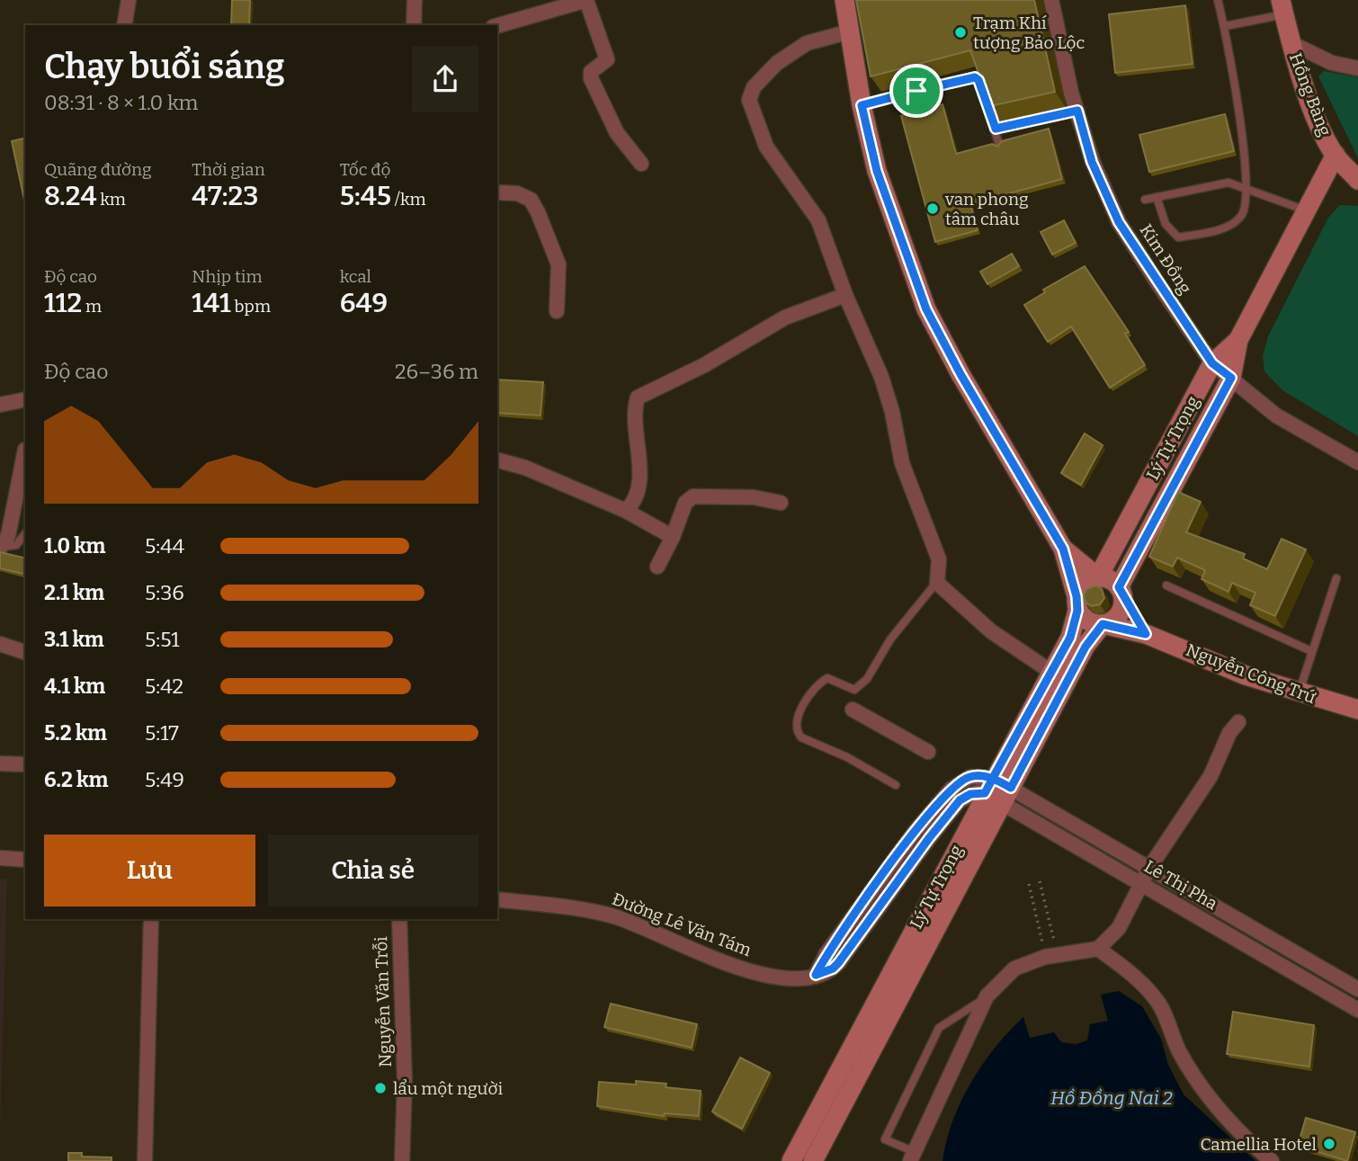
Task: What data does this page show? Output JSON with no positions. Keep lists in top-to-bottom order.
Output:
{
  "streets": {
    "street": [
      "Hồng Bàng",
      "Kim Đồng",
      "Lý Tự Trọng",
      "Nguyễn Công Trứ",
      "Lê Thị Pha",
      "Đường Lê Văn Tám",
      "Nguyễn Văn Trỗi"
    ]
  },
  "crossings": [
    ["Hồng Bàng", "Lý Tự Trọng"],
    ["Kim Đồng", "Lý Tự Trọng"],
    ["Lý Tự Trọng", "Nguyễn Công Trứ"],
    ["Lý Tự Trọng", "Lê Thị Pha"],
    ["Lý Tự Trọng", "Đường Lê Văn Tám"],
    ["Lê Thị Pha", "Đường Lê Văn Tám"]
  ],
  "water": ["Hồ Đồng Nai 2"],
  "places": [
    "Trạm Khí tượng Bảo Lộc",
    "van phong tâm châu",
    "lẩu một người",
    "Camellia Hotel"
  ],
  "page": {
    "heading": ["Chạy buổi sáng", "08:31 · 8 × 1.0 km"],
    "stats": [
      ["Quãng đường", "8.24 km"],
      ["Thời gian", "47:23"],
      ["Tốc độ", "5:45 /km"],
      ["Độ cao", "112 m"],
      ["Nhịp tim", "141 bpm"],
      ["kcal", "649"]
    ],
    "chart": ["Độ cao", "26–36 m"],
    "list": [
      {
        "name": "1.0 km",
        "note": "5:44"
      },
      {
        "name": "2.1 km",
        "note": "5:36"
      },
      {
        "name": "3.1 km",
        "note": "5:51"
      },
      {
        "name": "4.1 km",
        "note": "5:42"
      },
      {
        "name": "5.2 km",
        "note": "5:17"
      },
      {
        "name": "6.2 km",
        "note": "5:49"
      }
    ],
    "buttons": ["Lưu", "Chia sẻ"]
  }
}
